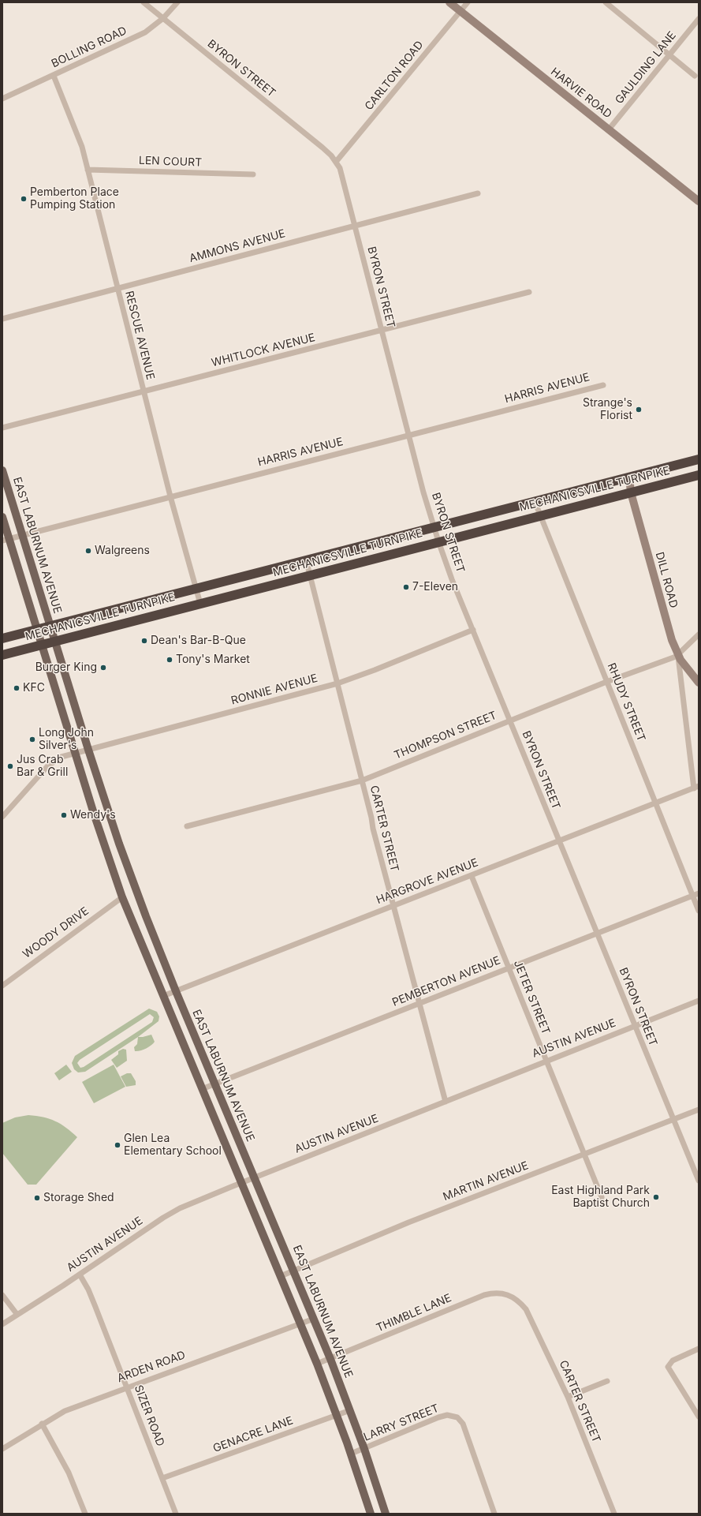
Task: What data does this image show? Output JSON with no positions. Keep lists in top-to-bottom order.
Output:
{
  "streets": {
    "highway": ["MECHANICSVILLE TURNPIKE"],
    "main road": ["EAST LABURNUM AVENUE"],
    "street": [
      "BOLLING ROAD",
      "GAULDING LANE",
      "BYRON STREET",
      "CARLTON ROAD",
      "HARVIE ROAD",
      "LEN COURT",
      "AMMONS AVENUE",
      "RESCUE AVENUE",
      "WHITLOCK AVENUE",
      "HARRIS AVENUE",
      "DILL ROAD",
      "RONNIE AVENUE",
      "RHUDY STREET",
      "THOMPSON STREET",
      "CARTER STREET",
      "HARGROVE AVENUE",
      "WOODY DRIVE",
      "PEMBERTON AVENUE",
      "JETER STREET",
      "AUSTIN AVENUE",
      "MARTIN AVENUE",
      "THIMBLE LANE",
      "ARDEN ROAD",
      "SIZER ROAD",
      "LARRY STREET",
      "GENACRE LANE"
    ]
  },
  "crossings": [
    ["BOLLING ROAD", "BYRON STREET"],
    ["BOLLING ROAD", "RESCUE AVENUE"],
    ["GAULDING LANE", "HARVIE ROAD"],
    ["BYRON STREET", "CARLTON ROAD"],
    ["BYRON STREET", "AMMONS AVENUE"],
    ["BYRON STREET", "WHITLOCK AVENUE"],
    ["BYRON STREET", "HARRIS AVENUE"],
    ["BYRON STREET", "MECHANICSVILLE TURNPIKE"],
    ["BYRON STREET", "RONNIE AVENUE"],
    ["BYRON STREET", "THOMPSON STREET"],
    ["BYRON STREET", "HARGROVE AVENUE"],
    ["BYRON STREET", "PEMBERTON AVENUE"],
    ["BYRON STREET", "AUSTIN AVENUE"],
    ["BYRON STREET", "MARTIN AVENUE"],
    ["CARLTON ROAD", "HARVIE ROAD"],
    ["LEN COURT", "RESCUE AVENUE"],
    ["AMMONS AVENUE", "RESCUE AVENUE"],
    ["RESCUE AVENUE", "WHITLOCK AVENUE"],
    ["RESCUE AVENUE", "HARRIS AVENUE"],
    ["RESCUE AVENUE", "MECHANICSVILLE TURNPIKE"],
    ["HARRIS AVENUE", "EAST LABURNUM AVENUE"],
    ["MECHANICSVILLE TURNPIKE", "EAST LABURNUM AVENUE"],
    ["MECHANICSVILLE TURNPIKE", "DILL ROAD"],
    ["MECHANICSVILLE TURNPIKE", "RHUDY STREET"],
    ["MECHANICSVILLE TURNPIKE", "CARTER STREET"],
    ["EAST LABURNUM AVENUE", "RONNIE AVENUE"],
    ["EAST LABURNUM AVENUE", "HARGROVE AVENUE"],
    ["EAST LABURNUM AVENUE", "PEMBERTON AVENUE"],
    ["EAST LABURNUM AVENUE", "AUSTIN AVENUE"],
    ["EAST LABURNUM AVENUE", "MARTIN AVENUE"],
    ["EAST LABURNUM AVENUE", "THIMBLE LANE"],
    ["EAST LABURNUM AVENUE", "ARDEN ROAD"],
    ["EAST LABURNUM AVENUE", "LARRY STREET"],
    ["EAST LABURNUM AVENUE", "GENACRE LANE"],
    ["DILL ROAD", "THOMPSON STREET"],
    ["RONNIE AVENUE", "CARTER STREET"],
    ["RHUDY STREET", "THOMPSON STREET"],
    ["RHUDY STREET", "HARGROVE AVENUE"],
    ["RHUDY STREET", "PEMBERTON AVENUE"],
    ["THOMPSON STREET", "CARTER STREET"],
    ["CARTER STREET", "HARGROVE AVENUE"],
    ["CARTER STREET", "PEMBERTON AVENUE"],
    ["CARTER STREET", "AUSTIN AVENUE"],
    ["CARTER STREET", "THIMBLE LANE"],
    ["HARGROVE AVENUE", "JETER STREET"],
    ["PEMBERTON AVENUE", "JETER STREET"],
    ["JETER STREET", "AUSTIN AVENUE"],
    ["JETER STREET", "MARTIN AVENUE"],
    ["AUSTIN AVENUE", "SIZER ROAD"],
    ["ARDEN ROAD", "SIZER ROAD"],
    ["SIZER ROAD", "GENACRE LANE"]
  ],
  "places": [
    "Pemberton Place Pumping Station",
    "Strange's Florist",
    "Walgreens",
    "7-Eleven",
    "Dean's Bar-B-Que",
    "Tony's Market",
    "Burger King",
    "KFC",
    "Long John Silver's",
    "Jus Crab Bar & Grill",
    "Wendy's",
    "Glen Lea Elementary School",
    "East Highland Park Baptist Church",
    "Storage Shed"
  ]
}
